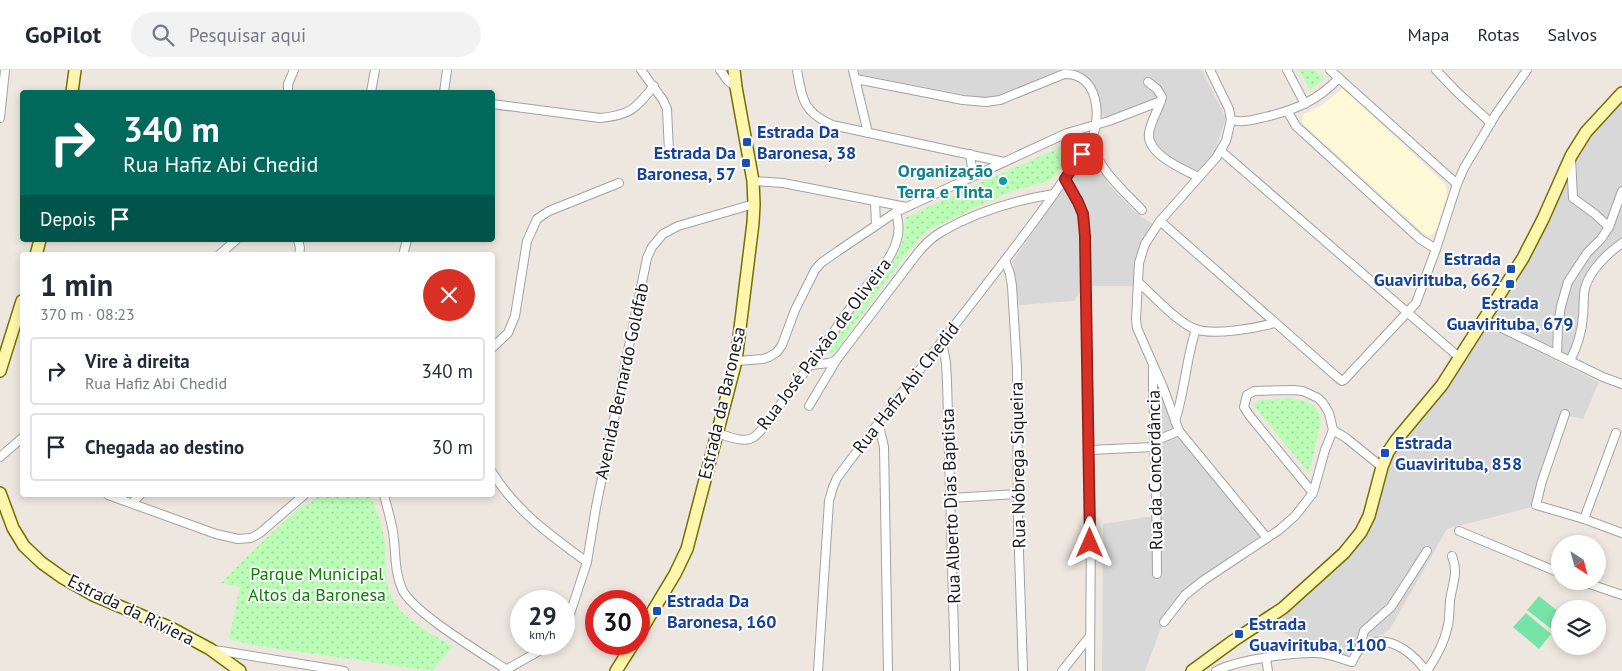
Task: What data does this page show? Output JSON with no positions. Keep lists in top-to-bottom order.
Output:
{
  "streets": {
    "street": [
      "Rua José Paixão de Oliveira",
      "Avenida Bernardo Goldfab",
      "Rua Hafiz Abi Chedid",
      "Estrada da Baronesa",
      "Rua Nóbrega Siqueira",
      "Rua da Concordância",
      "Rua Alberto Dias Baptista",
      "Estrada da Riviera"
    ]
  },
  "crossings": [
    ["Rua José Paixão de Oliveira", "Estrada da Baronesa"],
    ["Avenida Bernardo Goldfab", "Estrada da Baronesa"],
    ["Rua Hafiz Abi Chedid", "Rua Nóbrega Siqueira"],
    ["Rua Hafiz Abi Chedid", "Rua Alberto Dias Baptista"]
  ],
  "parks": ["Parque Municipal Altos da Baronesa"],
  "places": {
    "transit": [
      "Estrada Da Baronesa, 38",
      "Estrada Da Baronesa, 57",
      "Estrada Guavirituba, 662",
      "Estrada Guavirituba, 679",
      "Estrada Guavirituba, 858",
      "Estrada Da Baronesa, 160",
      "Estrada Guavirituba, 1100"
    ],
    "other": ["Organização Terra e Tinta"]
  },
  "north": "bottom right",
  "page": {
    "header": "GoPilot",
    "search": "Pesquisar aqui",
    "nav": ["Mapa", "Rotas", "Salvos"],
    "turn": ["340 m", "Rua Hafiz Abi Chedid"],
    "then": "Depois",
    "heading": ["1 min", "370 m · 08:23"],
    "list": [
      {
        "name": "Vire à direita",
        "note": "Rua Hafiz Abi Chedid",
        "value": "340 m"
      },
      {
        "name": "Chegada ao destino",
        "value": "30 m"
      }
    ],
    "speed": "29 km/h",
    "limit": "30"
  }
}
